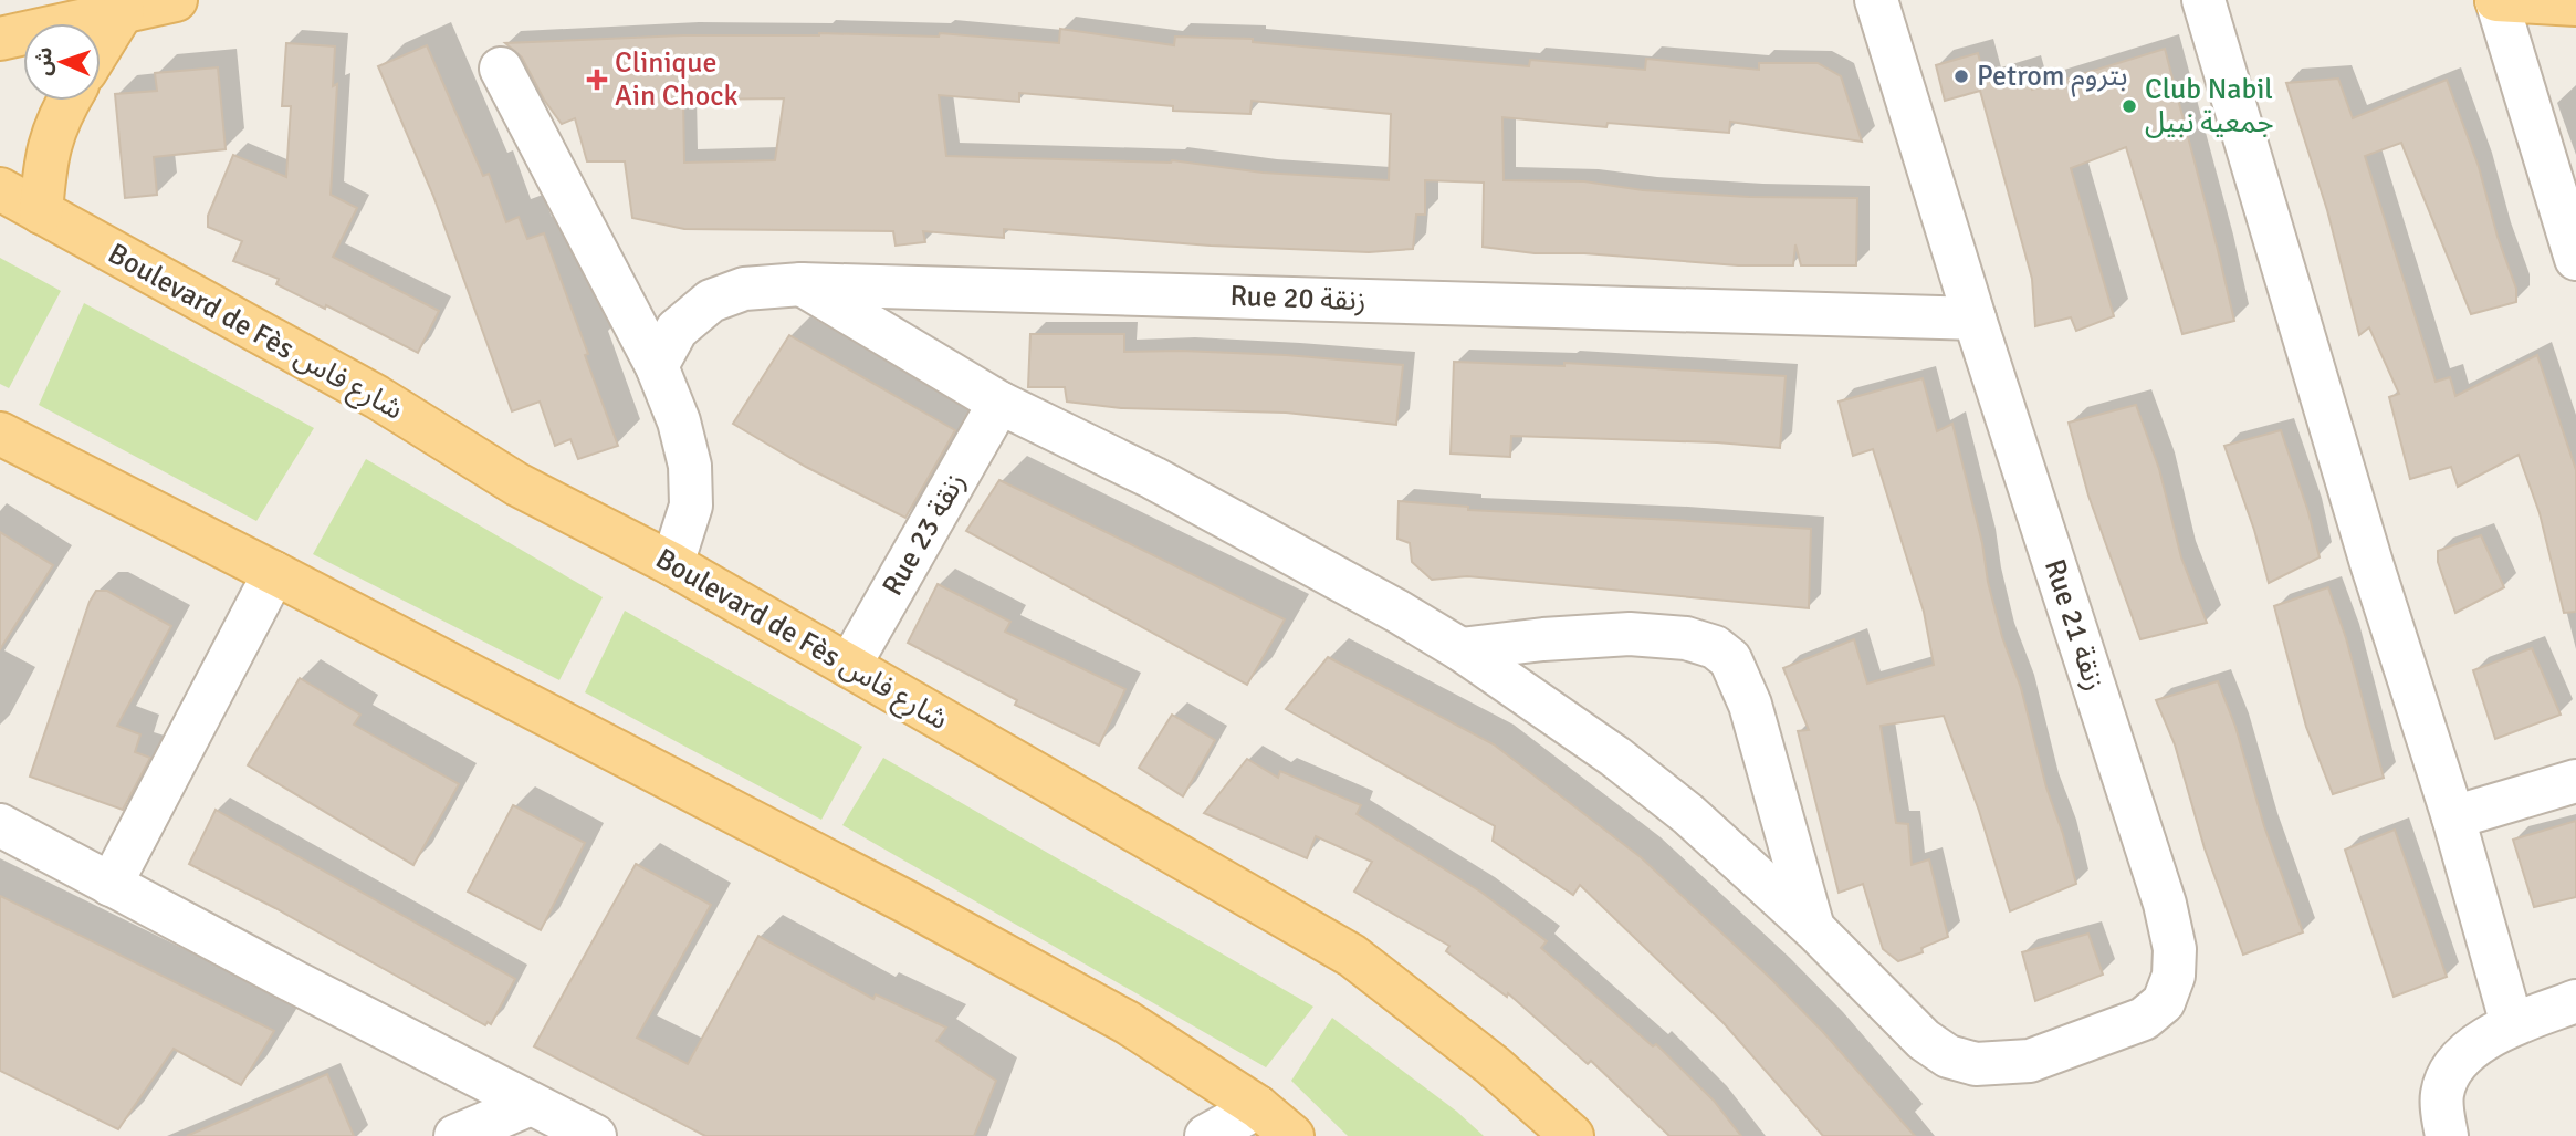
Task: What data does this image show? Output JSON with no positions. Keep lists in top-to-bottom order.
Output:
{
  "streets": {
    "main road": ["Boulevard de Fès شارع فاس"],
    "street": ["Rue 20 زنقة", "Rue 23 زنقة", "Rue 21 زنقة"]
  },
  "crossings": [
    ["Rue 20 زنقة", "Rue 21 زنقة"],
    ["Boulevard de Fès شارع فاس", "Rue 23 زنقة"],
    ["Rue 23 زنقة", "Rue 21 زنقة"]
  ],
  "places": {
    "other": ["Petrom بتروم", "Club Nabil جمعية نبيل"],
    "health": ["Clinique Ain Chock"]
  },
  "north": "left"
}
